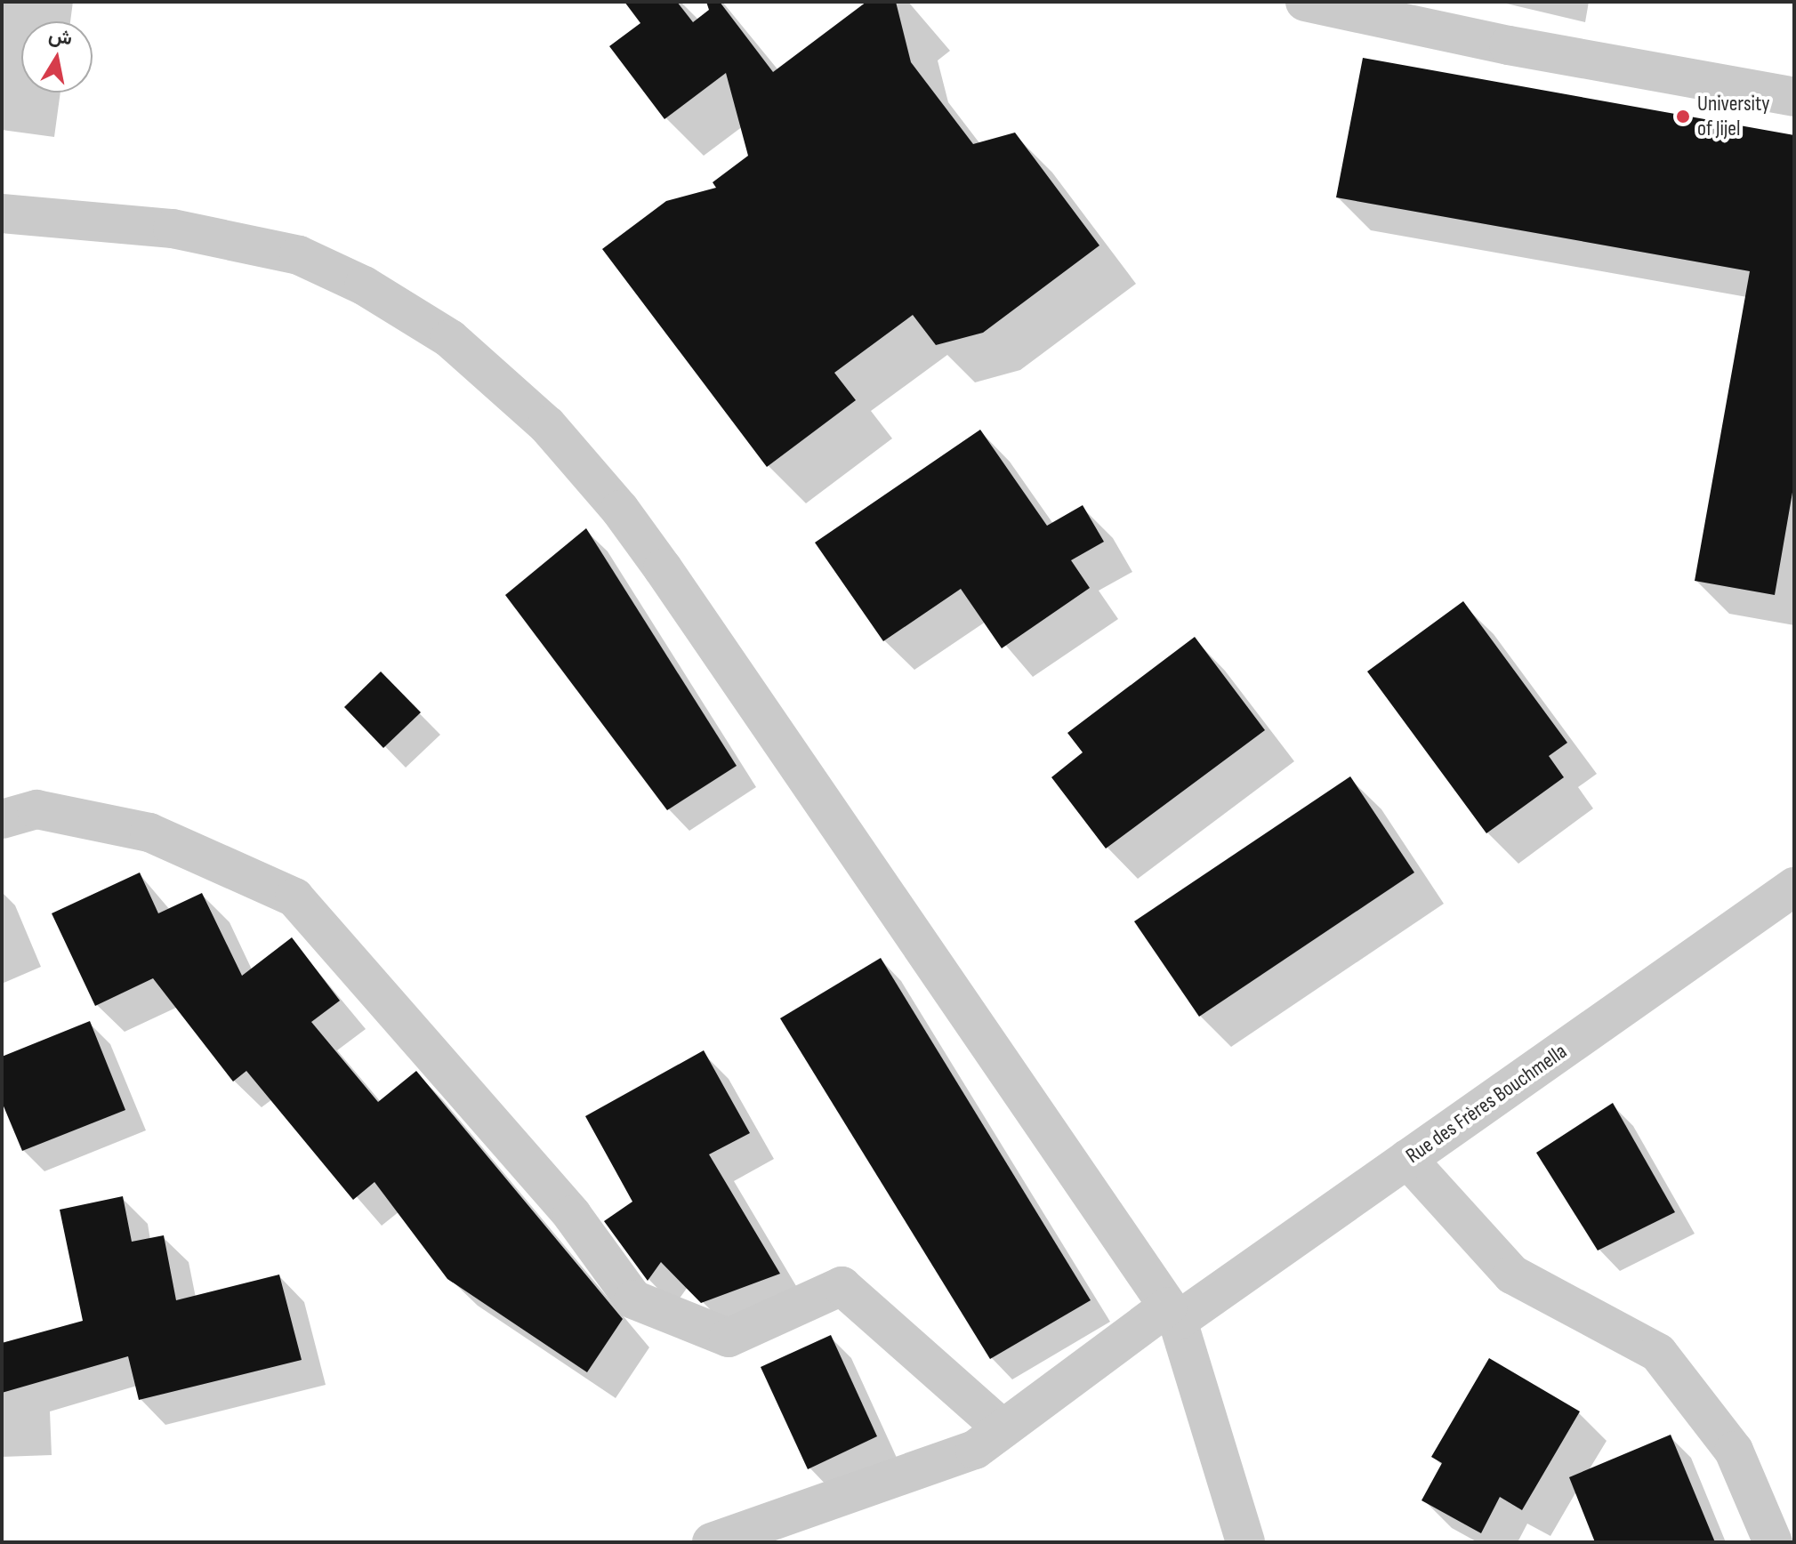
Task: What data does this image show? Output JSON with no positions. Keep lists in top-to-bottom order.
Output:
{
  "streets": {
    "street": ["Rue des Frères Bouchmella"]
  },
  "places": ["University of Jijel"],
  "north": "top"
}
